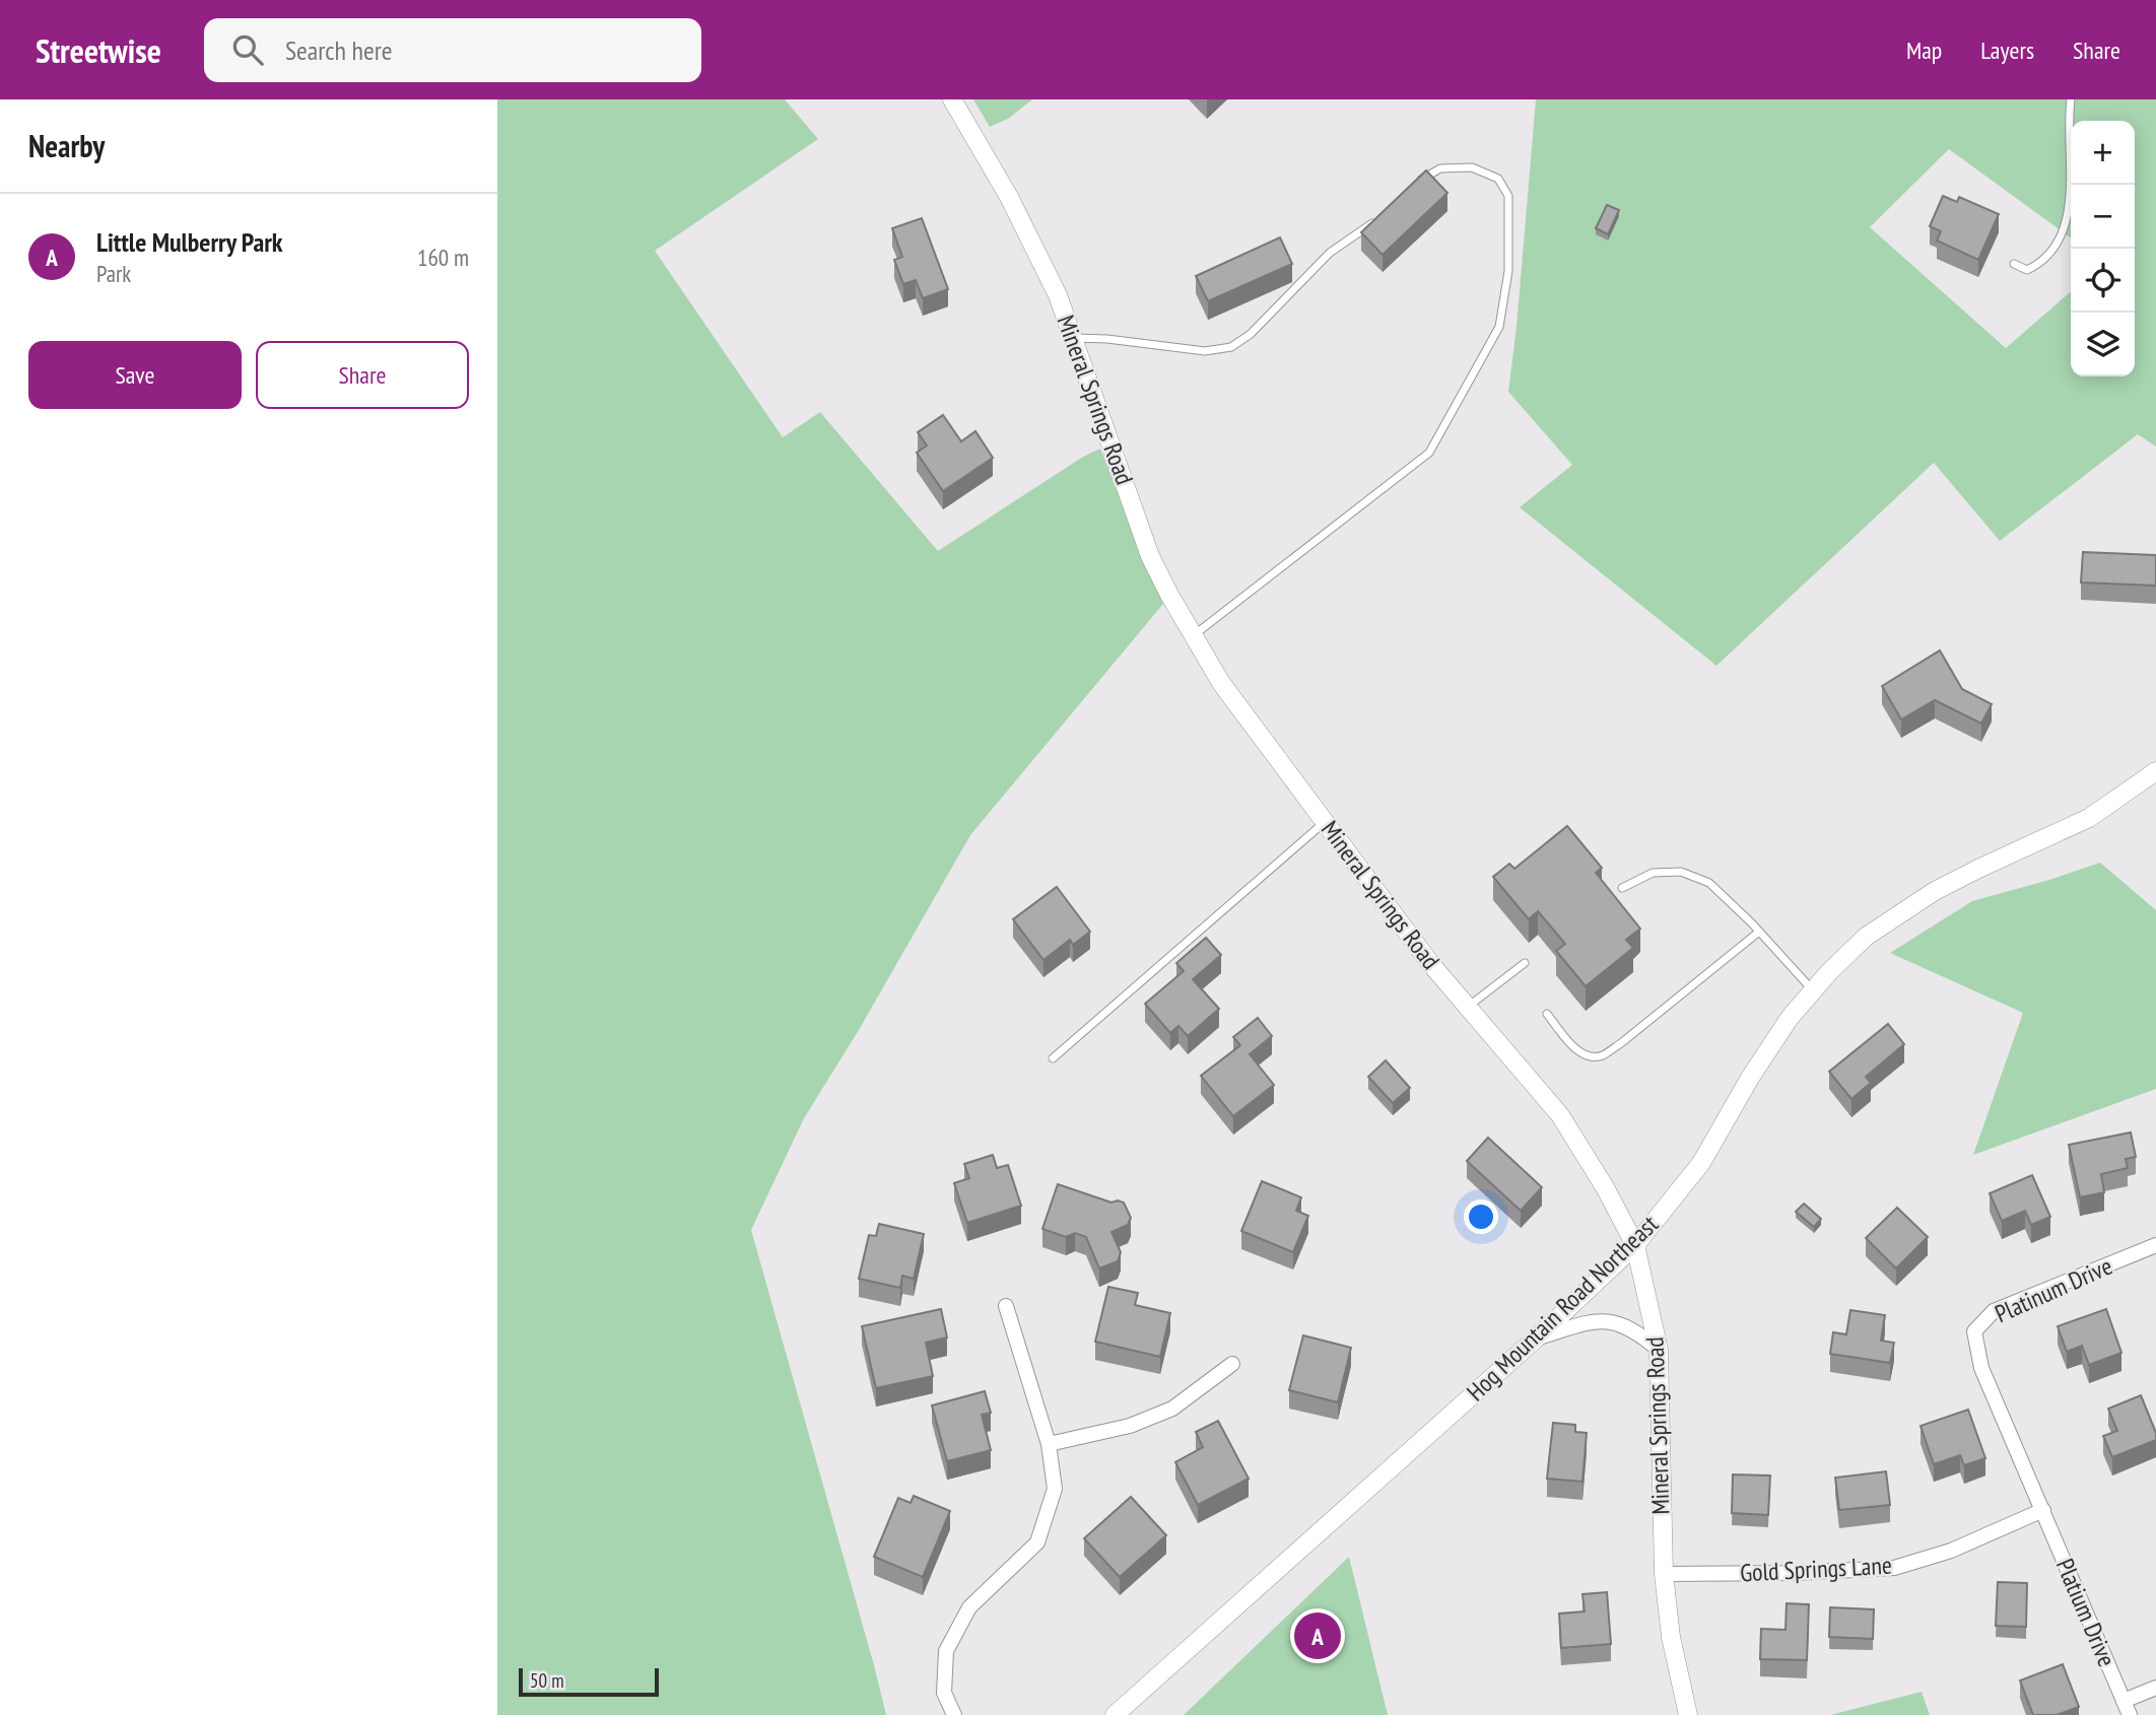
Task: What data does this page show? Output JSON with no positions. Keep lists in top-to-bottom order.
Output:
{
  "streets": {
    "street": [
      "Mineral Springs Road",
      "Platinum Drive",
      "Hog Mountain Road Northeast",
      "Gold Springs Lane",
      "Platium Drive"
    ]
  },
  "crossings": [
    ["Mineral Springs Road", "Hog Mountain Road Northeast"],
    ["Mineral Springs Road", "Gold Springs Lane"],
    ["Platinum Drive", "Gold Springs Lane"],
    ["Platinum Drive", "Platium Drive"],
    ["Gold Springs Lane", "Platium Drive"]
  ],
  "scale_bar": "50 m",
  "page": {
    "header": "Streetwise",
    "search": "Search here",
    "nav": ["Map", "Layers", "Share"],
    "heading": "Nearby",
    "map_buttons": ["+", "−"],
    "list": [
      {
        "mark": "A",
        "name": "Little Mulberry Park",
        "note": "Park",
        "value": "160 m"
      }
    ],
    "buttons": ["Save", "Share"],
    "pins": "A",
    "scale": "50 m"
  }
}
